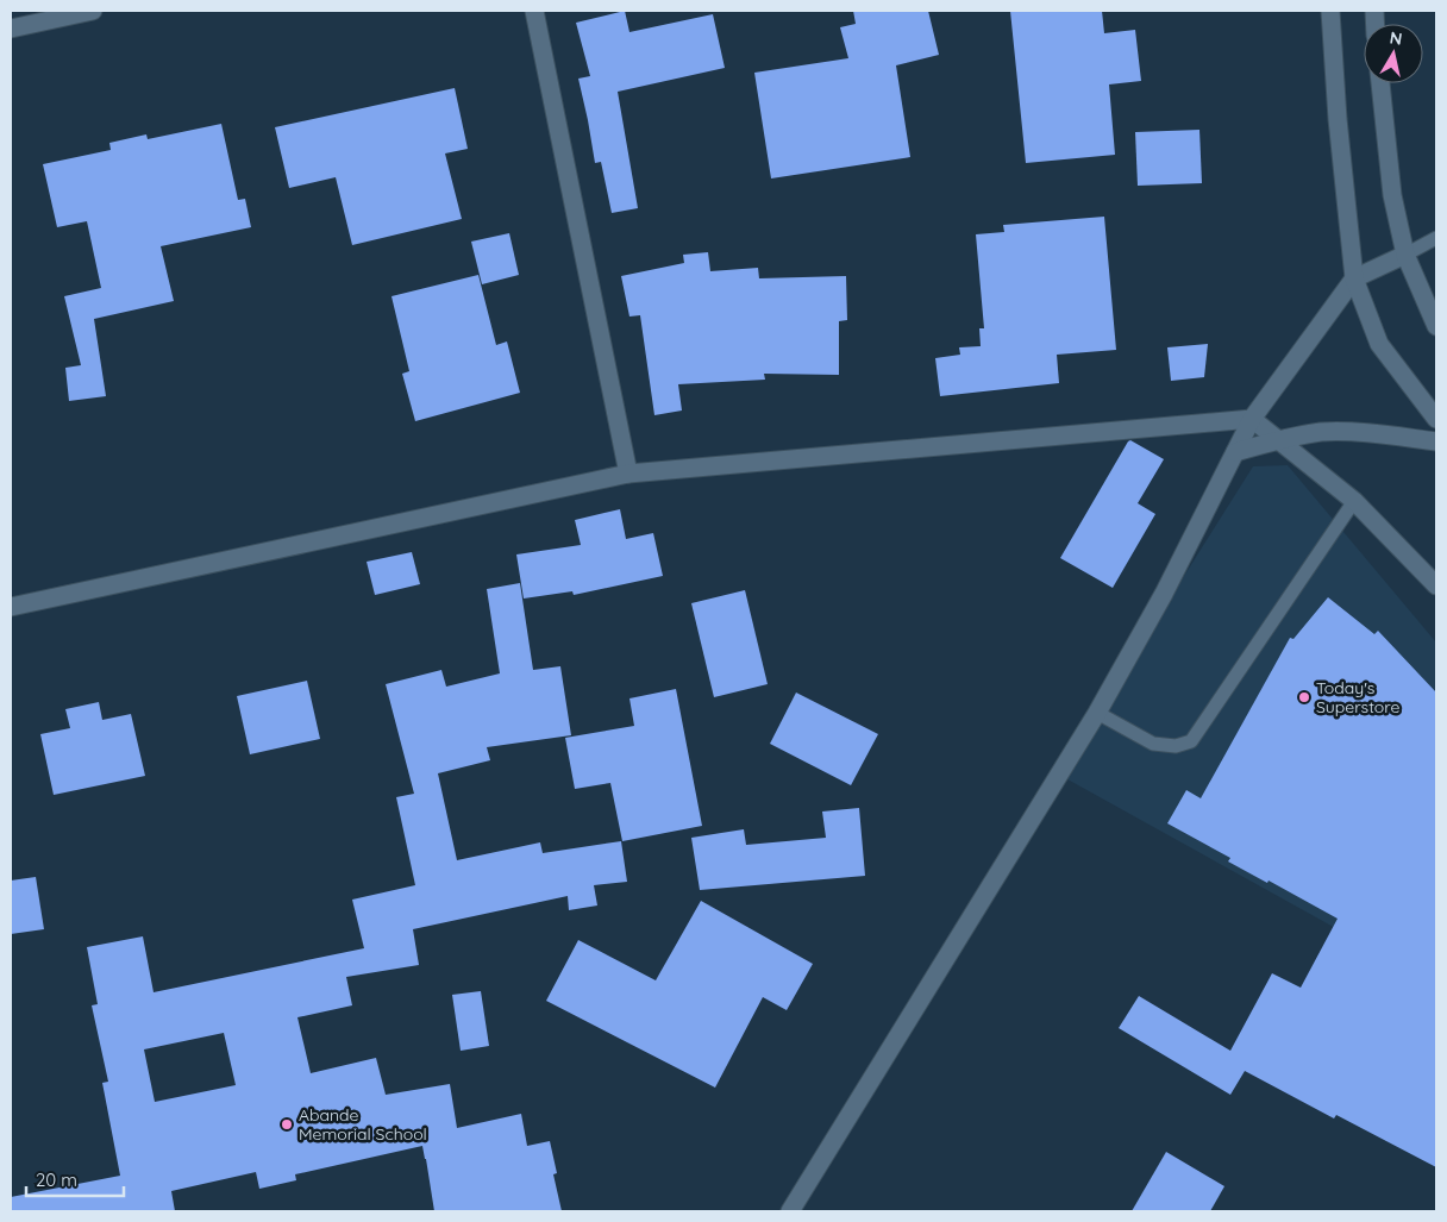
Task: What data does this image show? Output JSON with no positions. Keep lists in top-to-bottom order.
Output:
{
  "places": ["Today's Superstore", "Abande Memorial School"],
  "scale_bar": "20 m",
  "north": "top"
}
